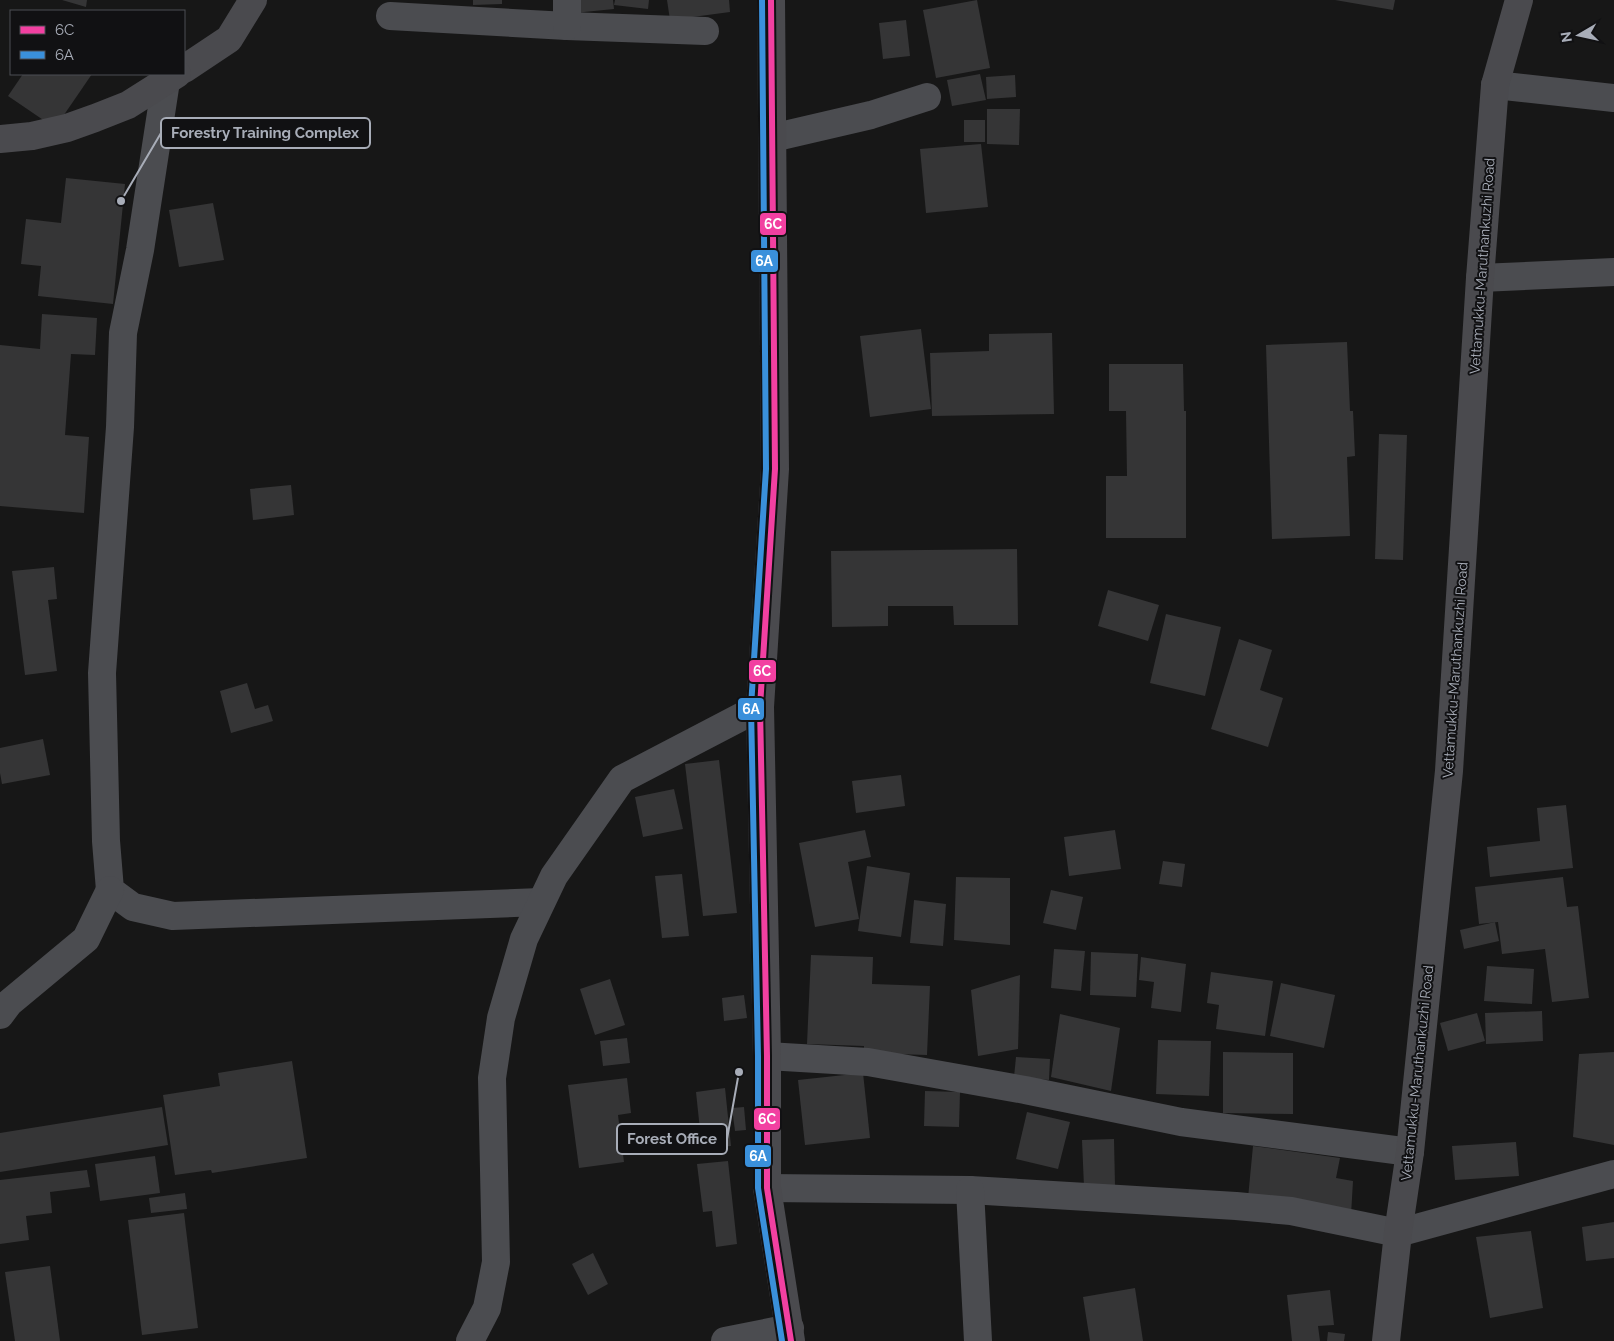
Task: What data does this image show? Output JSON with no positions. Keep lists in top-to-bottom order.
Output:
{
  "streets": {
    "main road": ["Vettamukku-Maruthankuzhi Road"]
  },
  "places": ["Forestry Training Complex", "Forest Office"],
  "lines": ["transit line 6C", "transit line 6A"],
  "legend": ["6C", "6A"],
  "north": "left"
}
